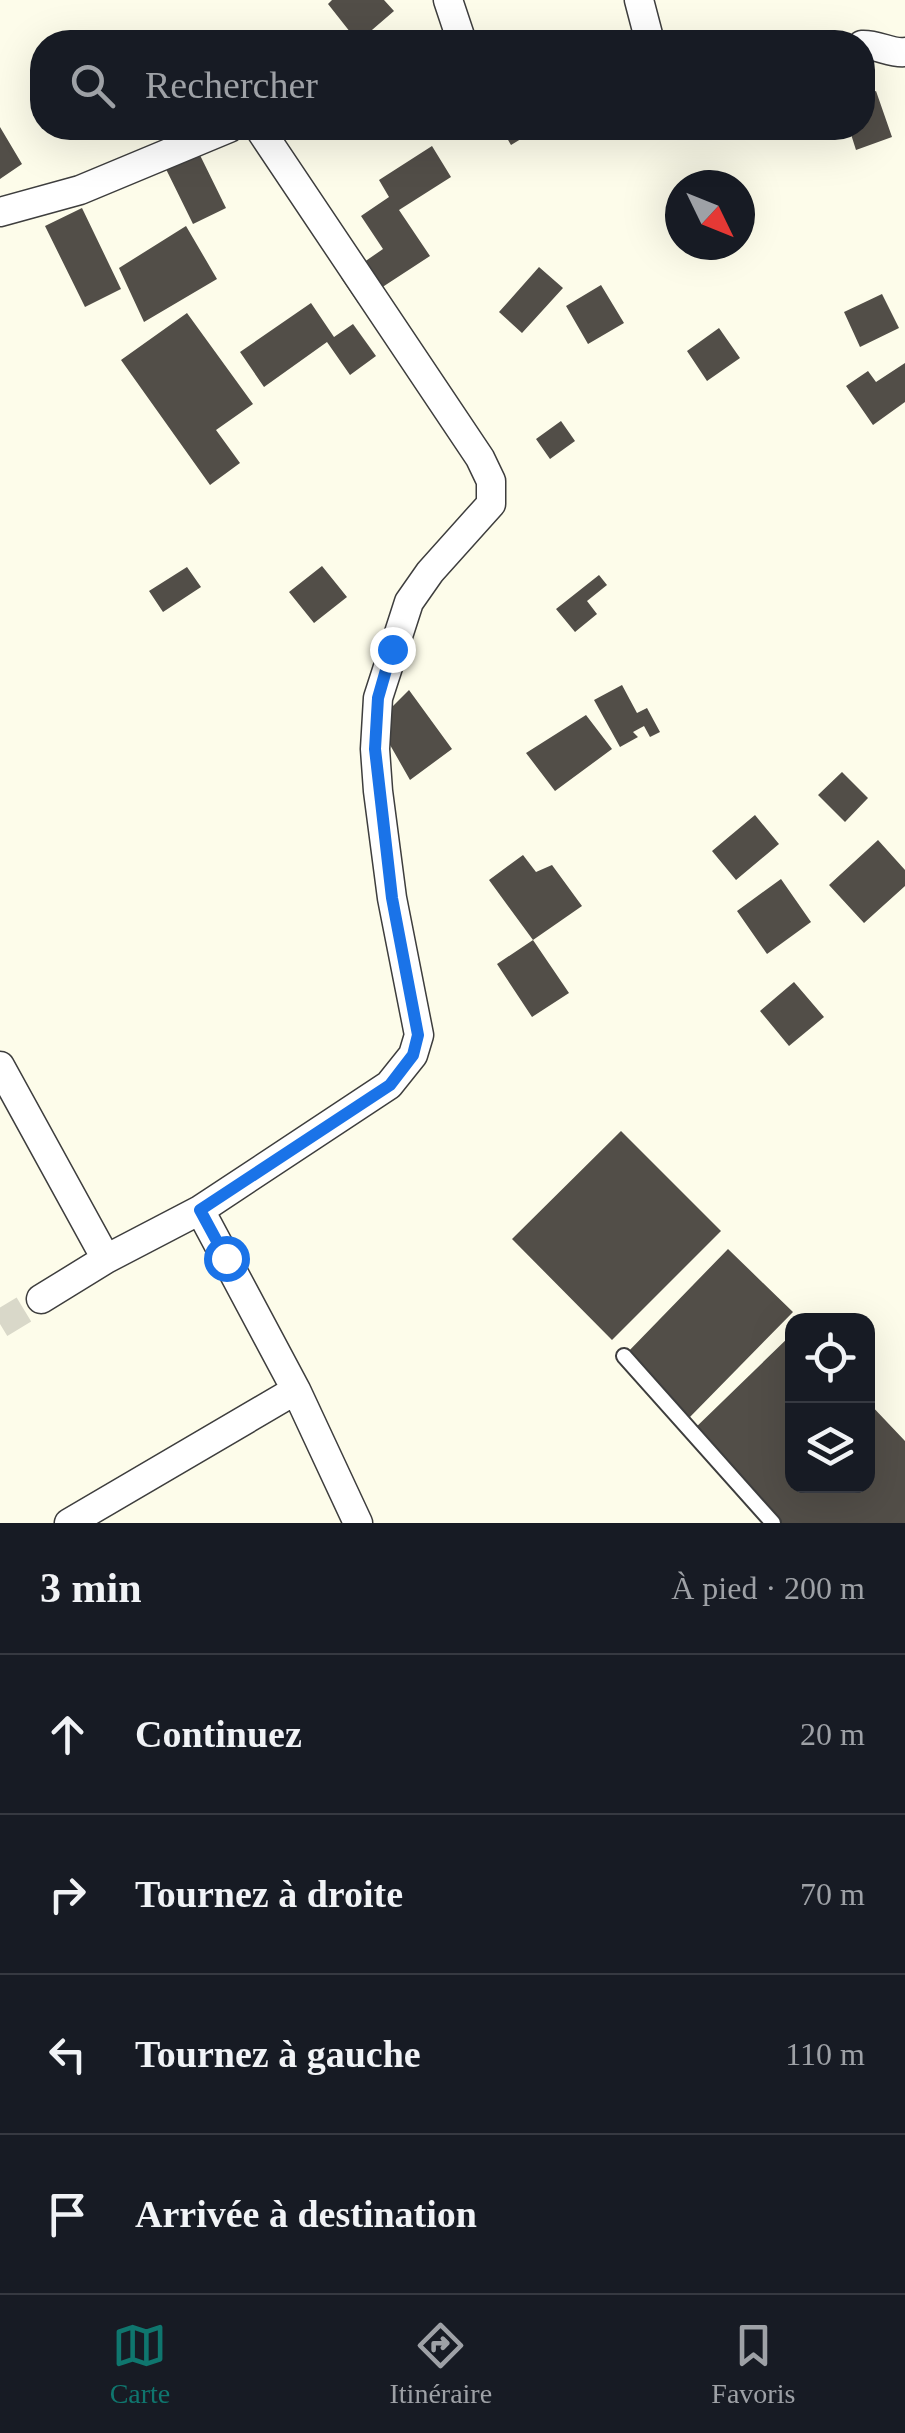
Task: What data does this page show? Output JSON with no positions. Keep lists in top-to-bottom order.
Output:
{
  "north": "bottom right",
  "page": {
    "search": "Rechercher",
    "heading": ["3 min", "À pied · 200 m"],
    "list": [
      ["Continuez", "20 m"],
      ["Tournez à droite", "70 m"],
      ["Tournez à gauche", "110 m"],
      "Arrivée à destination"
    ],
    "nav": ["Carte", "Itinéraire", "Favoris"]
  }
}
